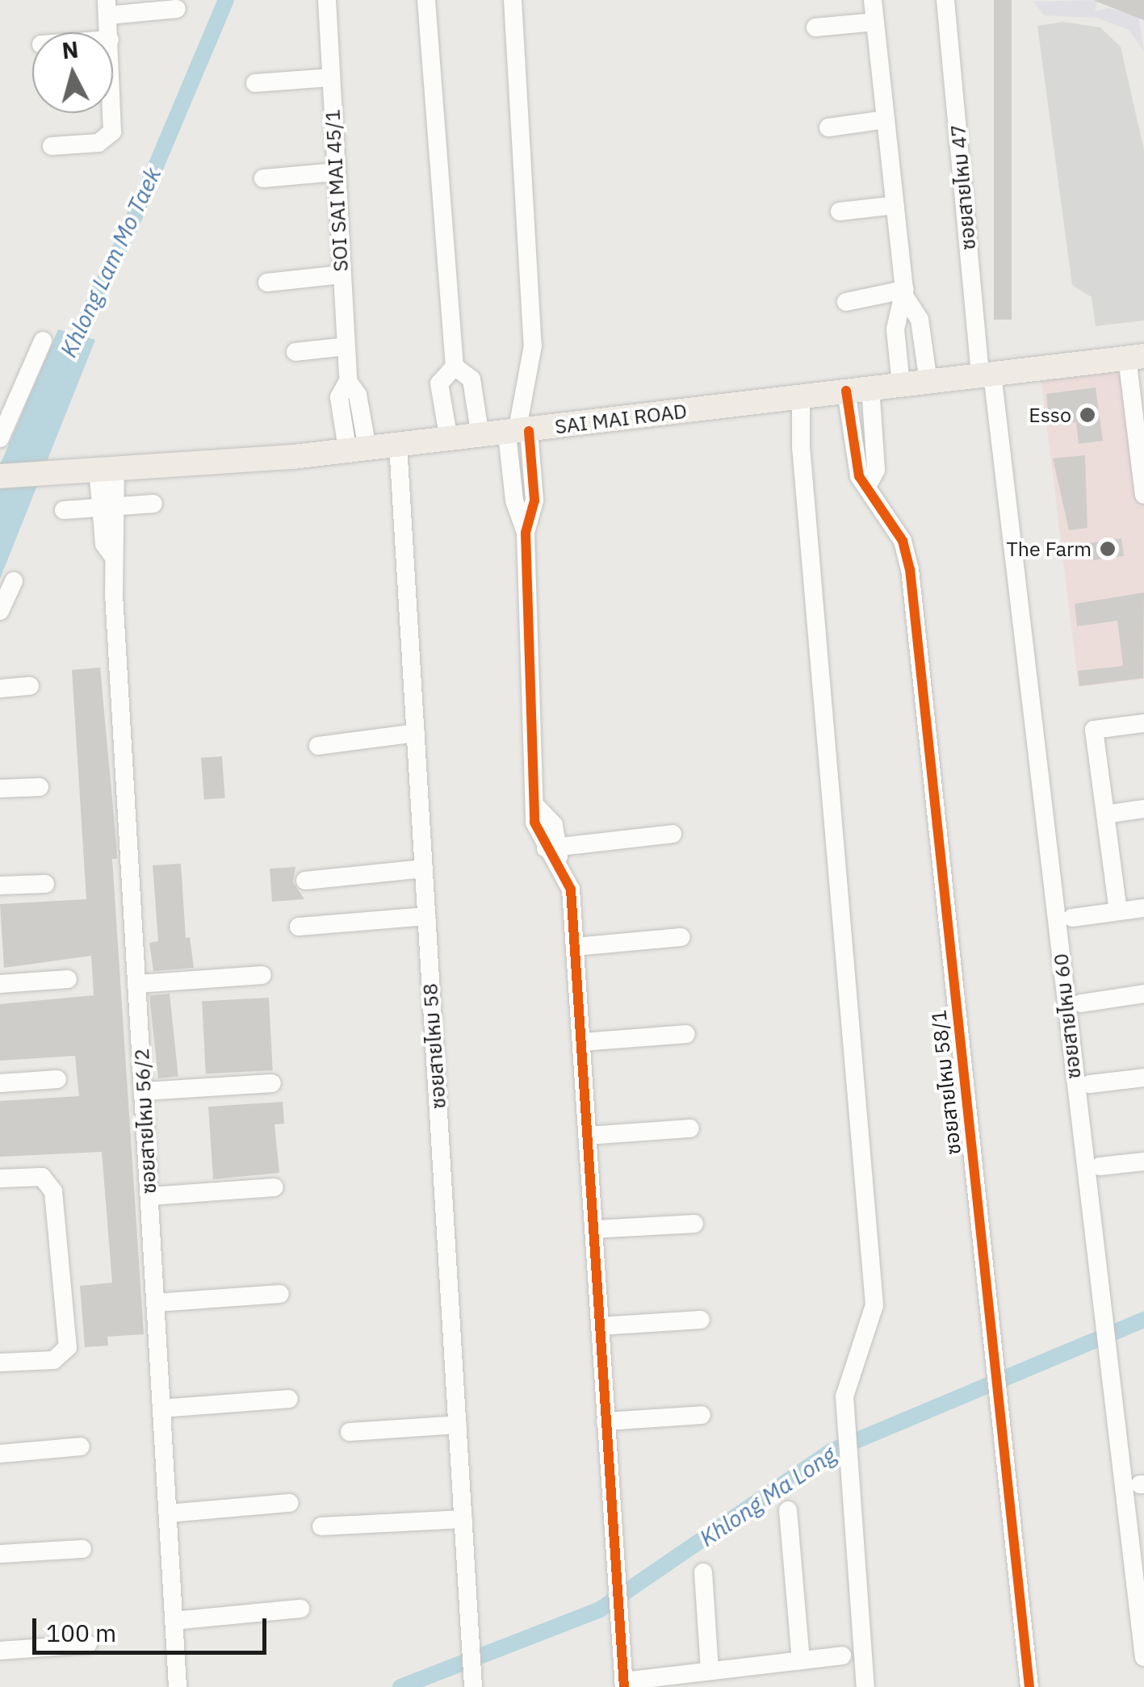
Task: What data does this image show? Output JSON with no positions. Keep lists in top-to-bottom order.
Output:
{
  "streets": {
    "main road": ["SAI MAI ROAD"],
    "street": [
      "ซอยสายไหม 47",
      "SOI SAI MAI 45/1",
      "ซอยสายไหม 60",
      "ซอยสายไหม 58",
      "ซอยสายไหม 58/1",
      "ซอยสายไหม 56/2"
    ]
  },
  "crossings": [
    ["ซอยสายไหม 47", "SAI MAI ROAD"],
    ["ซอยสายไหม 47", "ซอยสายไหม 60"],
    ["SOI SAI MAI 45/1", "SAI MAI ROAD"],
    ["SAI MAI ROAD", "ซอยสายไหม 60"],
    ["SAI MAI ROAD", "ซอยสายไหม 58"],
    ["SAI MAI ROAD", "ซอยสายไหม 58/1"],
    ["SAI MAI ROAD", "ซอยสายไหม 56/2"]
  ],
  "water": ["Khlong Lam Mo Taek", "Khlong Ma Long"],
  "places": ["Esso", "The Farm"],
  "scale_bar": "100 m",
  "north": "top"
}
